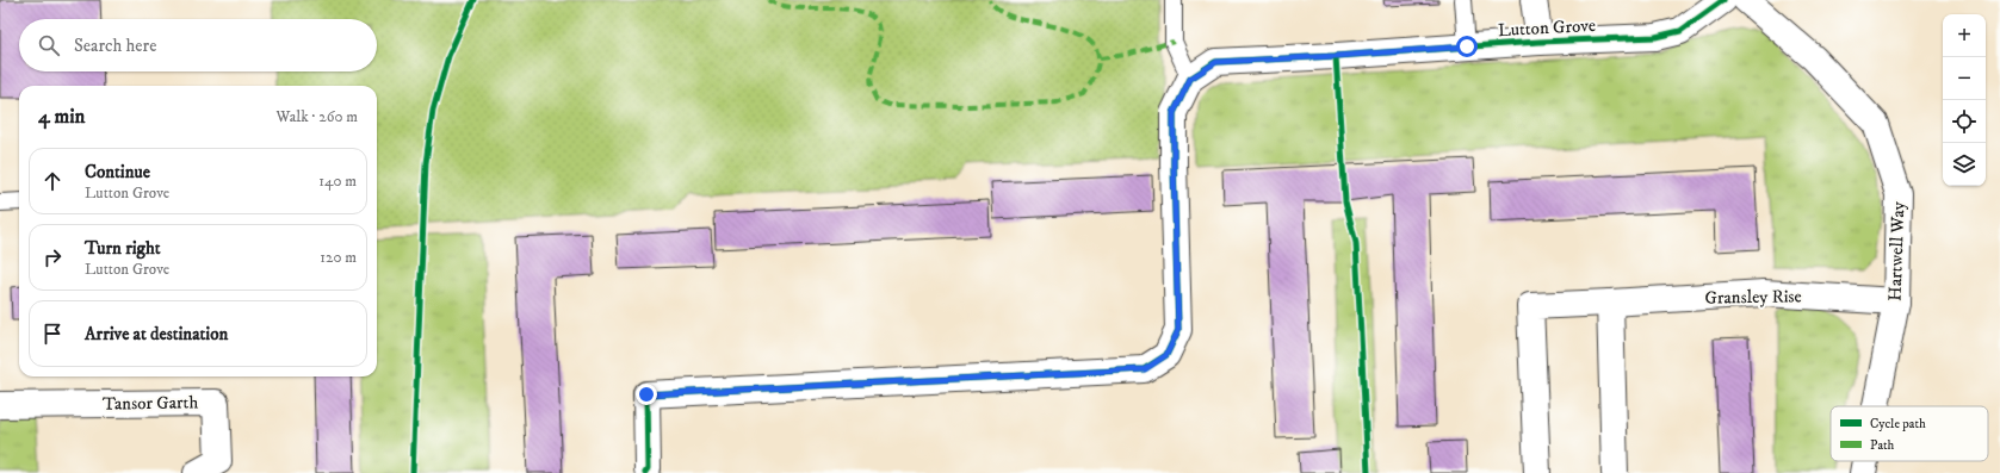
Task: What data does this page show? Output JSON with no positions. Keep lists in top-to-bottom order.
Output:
{
  "streets": {
    "street": [
      "Lutton Grove",
      "Hartwell Way",
      "Gransley Rise",
      "Tansor Garth"
    ]
  },
  "crossings": [
    ["Hartwell Way", "Gransley Rise"]
  ],
  "legend": ["Cycle path", "Path"],
  "page": {
    "map_buttons": ["+", "−"],
    "search": "Search here",
    "heading": ["4 min", "Walk · 260 m"],
    "list": [
      ["Continue", "Lutton Grove", "140 m"],
      ["Turn right", "Lutton Grove", "120 m"],
      "Arrive at destination"
    ]
  }
}
